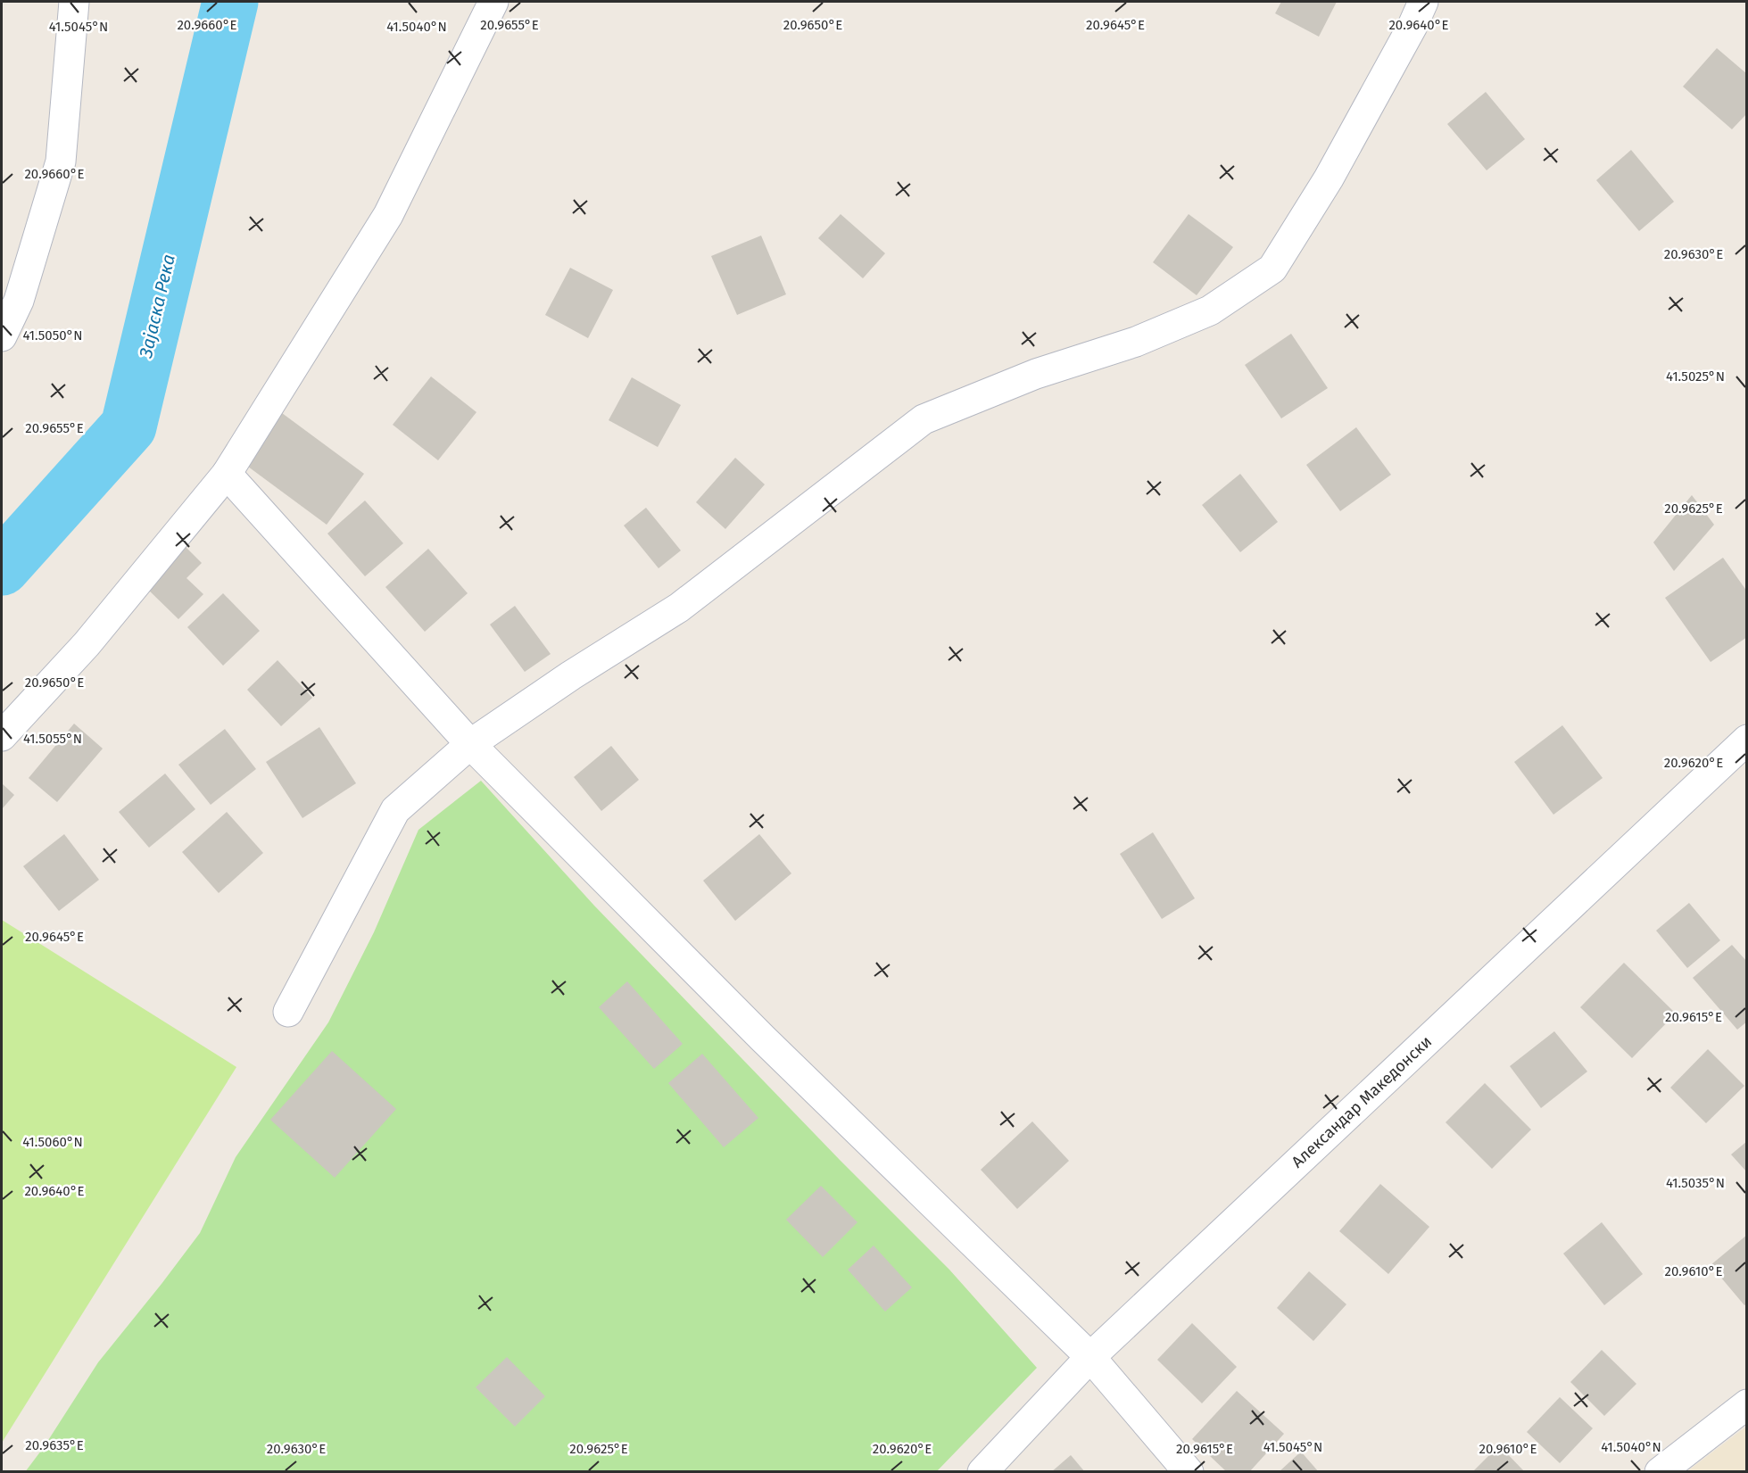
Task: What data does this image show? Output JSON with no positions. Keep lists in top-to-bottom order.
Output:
{
  "streets": {
    "street": ["Александар Македонски"]
  },
  "water": ["Зајаска Река"],
  "coordinates": [
    "20.9660°E",
    "20.9655°E",
    "20.9650°E",
    "20.9645°E",
    "20.9640°E",
    "41.5045°N",
    "41.5040°N",
    "20.9630°E",
    "41.5050°N",
    "41.5025°N",
    "20.9625°E",
    "41.5055°N",
    "20.9620°E",
    "20.9615°E",
    "41.5060°N",
    "41.5035°N",
    "20.9610°E",
    "20.9635°E"
  ]
}
